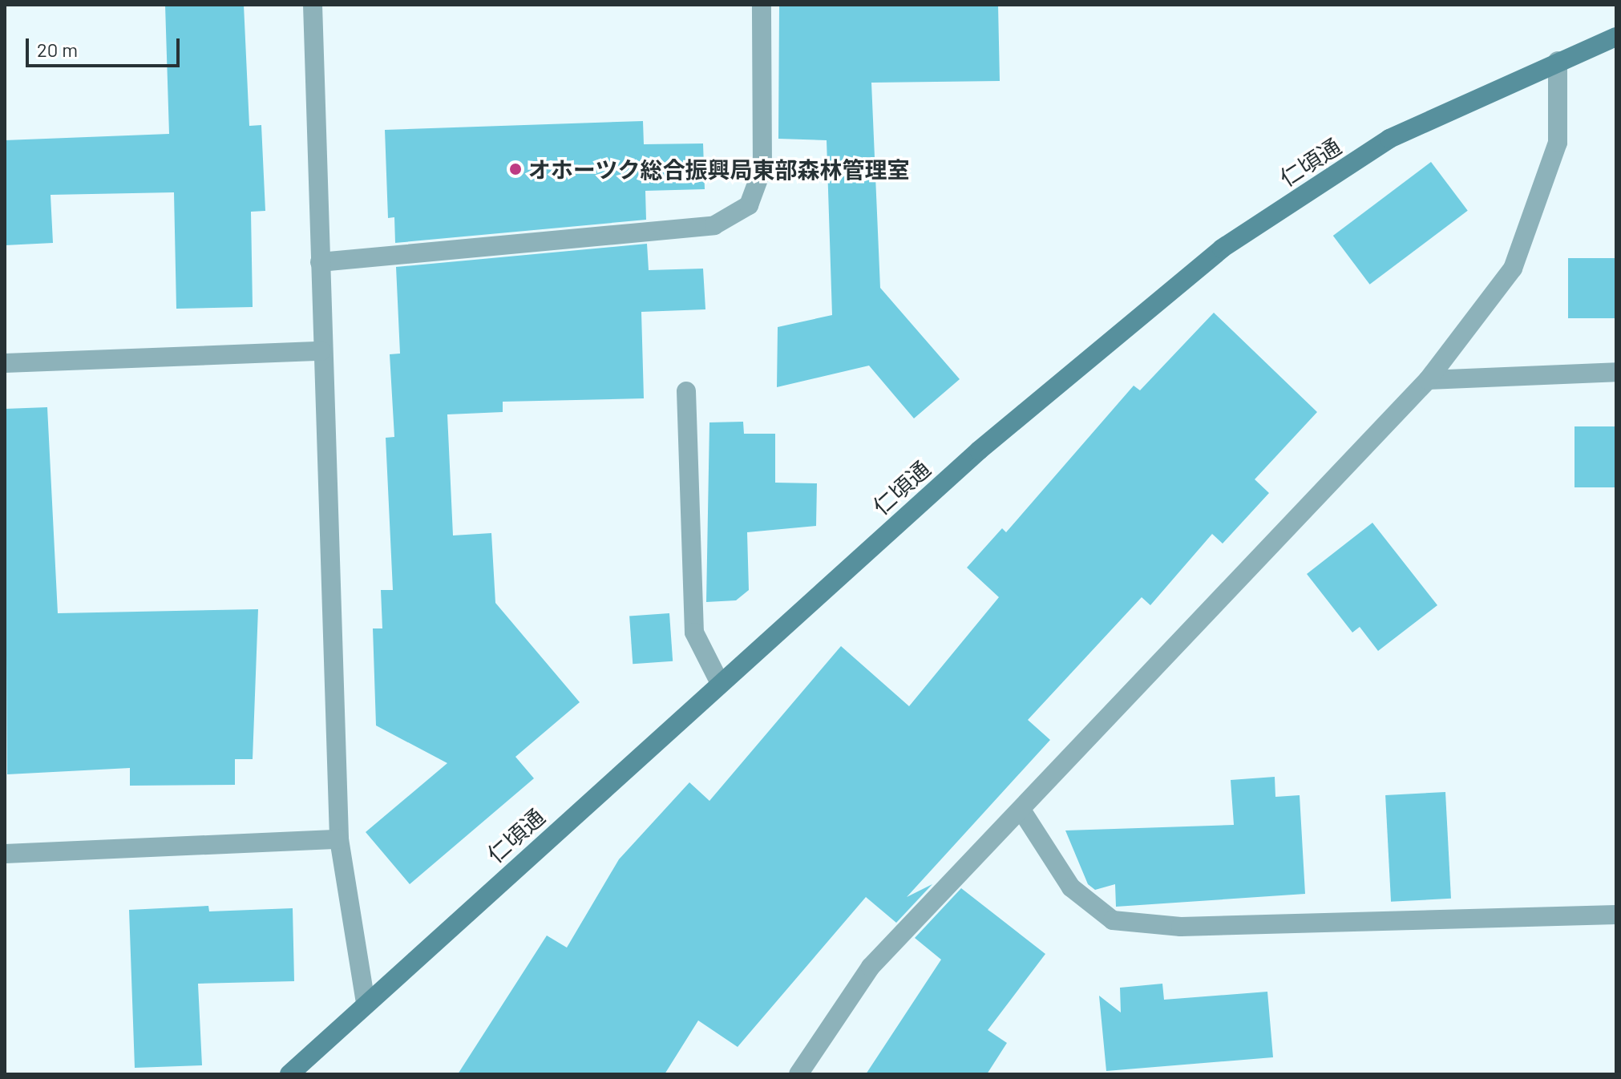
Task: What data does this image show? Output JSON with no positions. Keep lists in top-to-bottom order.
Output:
{
  "streets": {
    "street": ["仁頃通"]
  },
  "places": ["オホーツク総合振興局東部森林管理室"],
  "scale_bar": "20 m"
}
